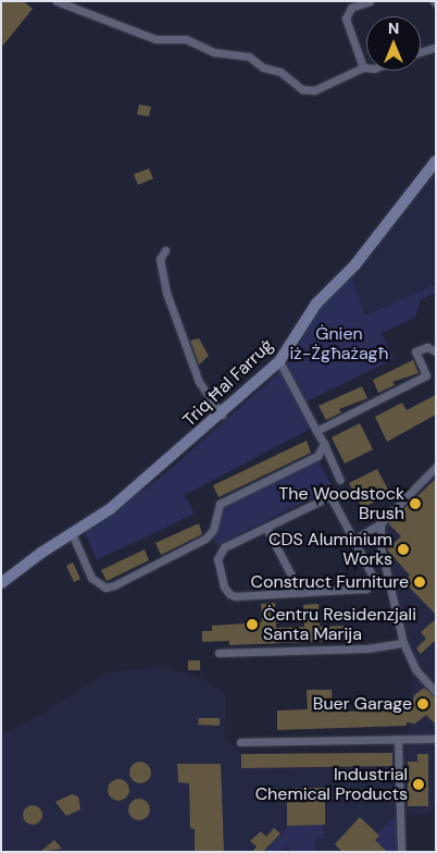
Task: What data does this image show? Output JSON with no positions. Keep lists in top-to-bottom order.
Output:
{
  "streets": {
    "main road": ["Triq Ħal Farruġ"]
  },
  "parks": ["Ġnien iż-Żgħażagħ"],
  "places": [
    "The Woodstock Brush",
    "CDS Aluminium Works",
    "Construct Furniture",
    "Ċentru Residenzjali Santa Marija",
    "Buer Garage",
    "Industrial Chemical Products"
  ],
  "north": "top"
}
